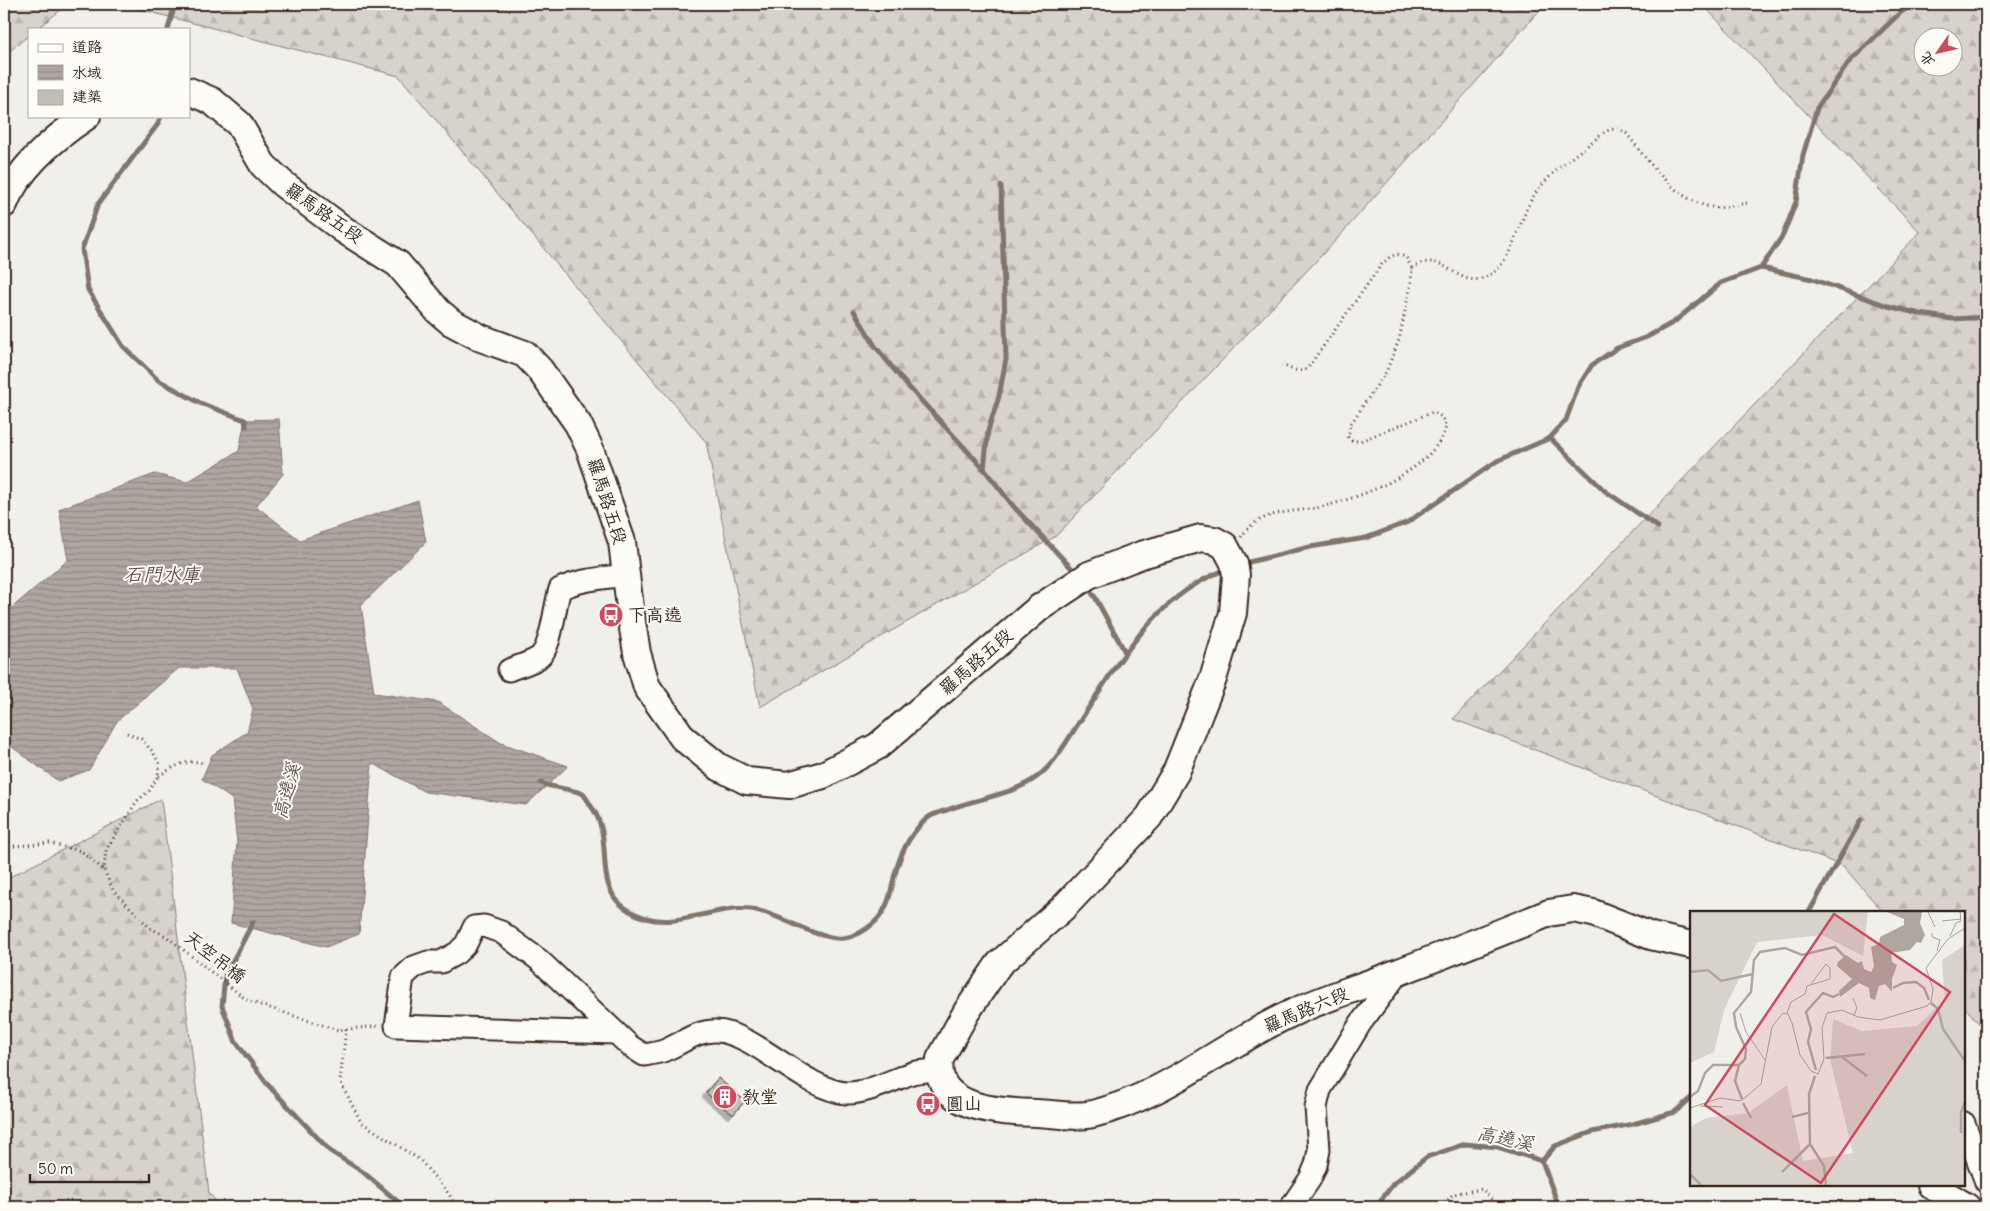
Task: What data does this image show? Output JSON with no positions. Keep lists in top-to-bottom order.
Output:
{
  "streets": {
    "main road": ["羅馬路五段", "羅馬路六段"],
    "path": ["天空吊橋"]
  },
  "water": ["石門水庫", "高遶溪"],
  "places": {
    "bus stop": ["下高遶", "圓山"],
    "building": ["教堂"]
  },
  "legend": ["道路", "水域", "建築"],
  "scale_bar": "50 m",
  "north": "bottom left"
}
